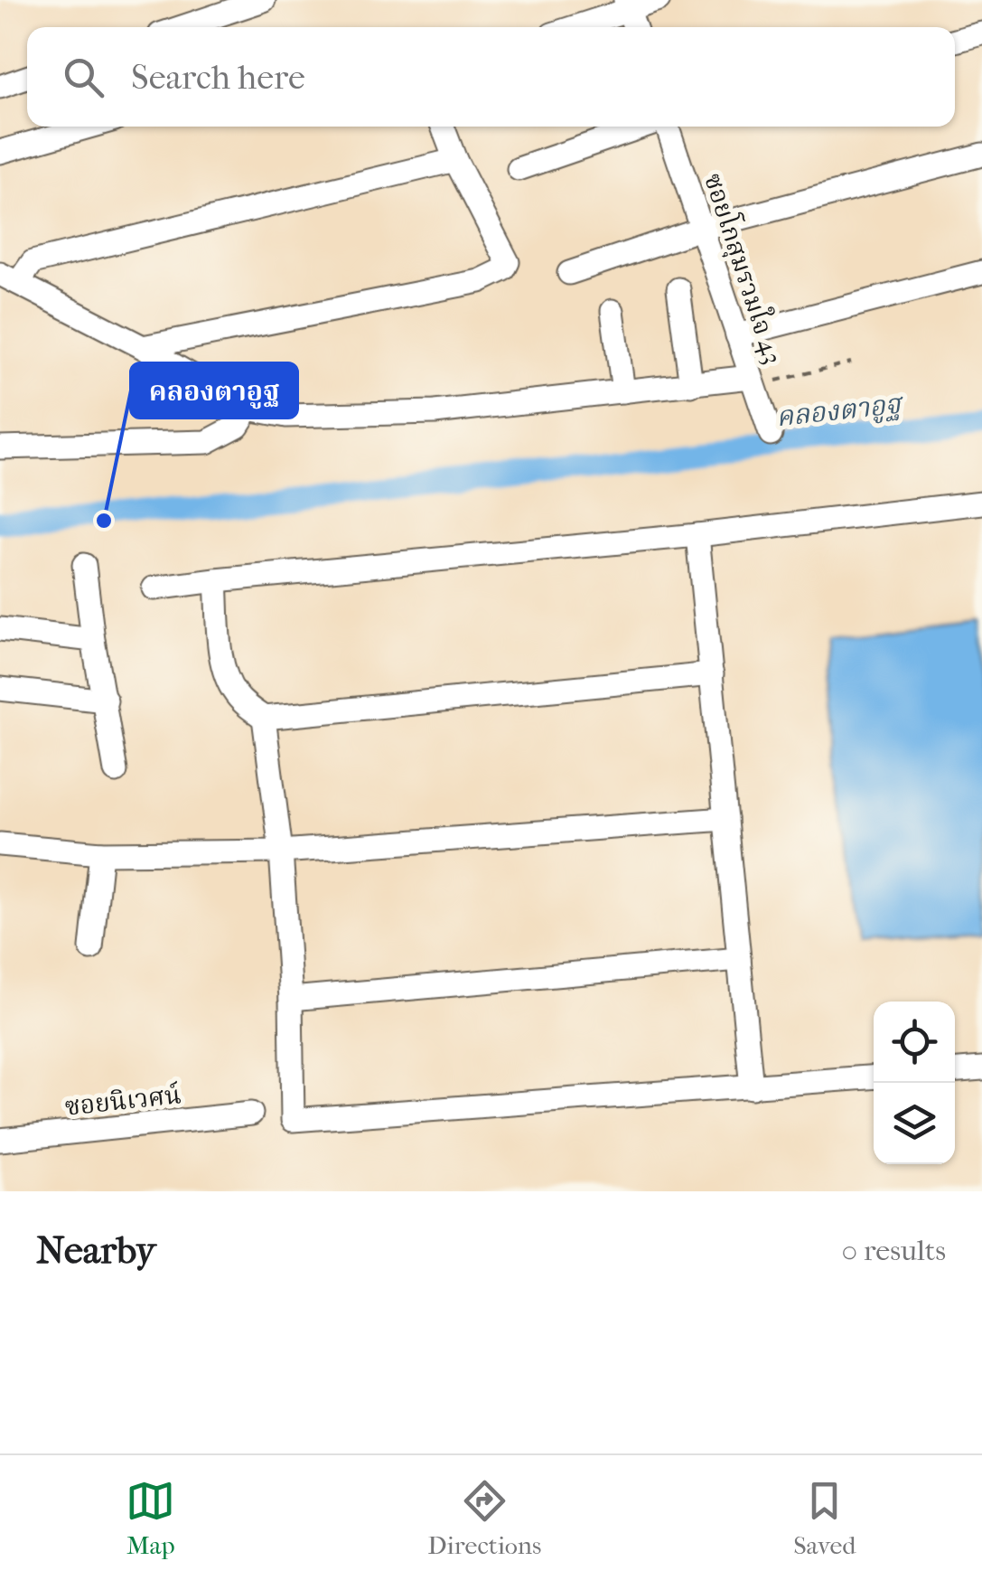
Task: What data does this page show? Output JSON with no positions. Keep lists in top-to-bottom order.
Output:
{
  "streets": {
    "street": ["ซอยโกสุมรวมใจ 43", "ซอยนิเวศน์"]
  },
  "water": ["คลองตาอูฐ"],
  "places": ["คลองตาอูฐ"],
  "page": {
    "search": "Search here",
    "heading": ["Nearby", "0 results"],
    "nav": ["Map", "Directions", "Saved"]
  }
}
